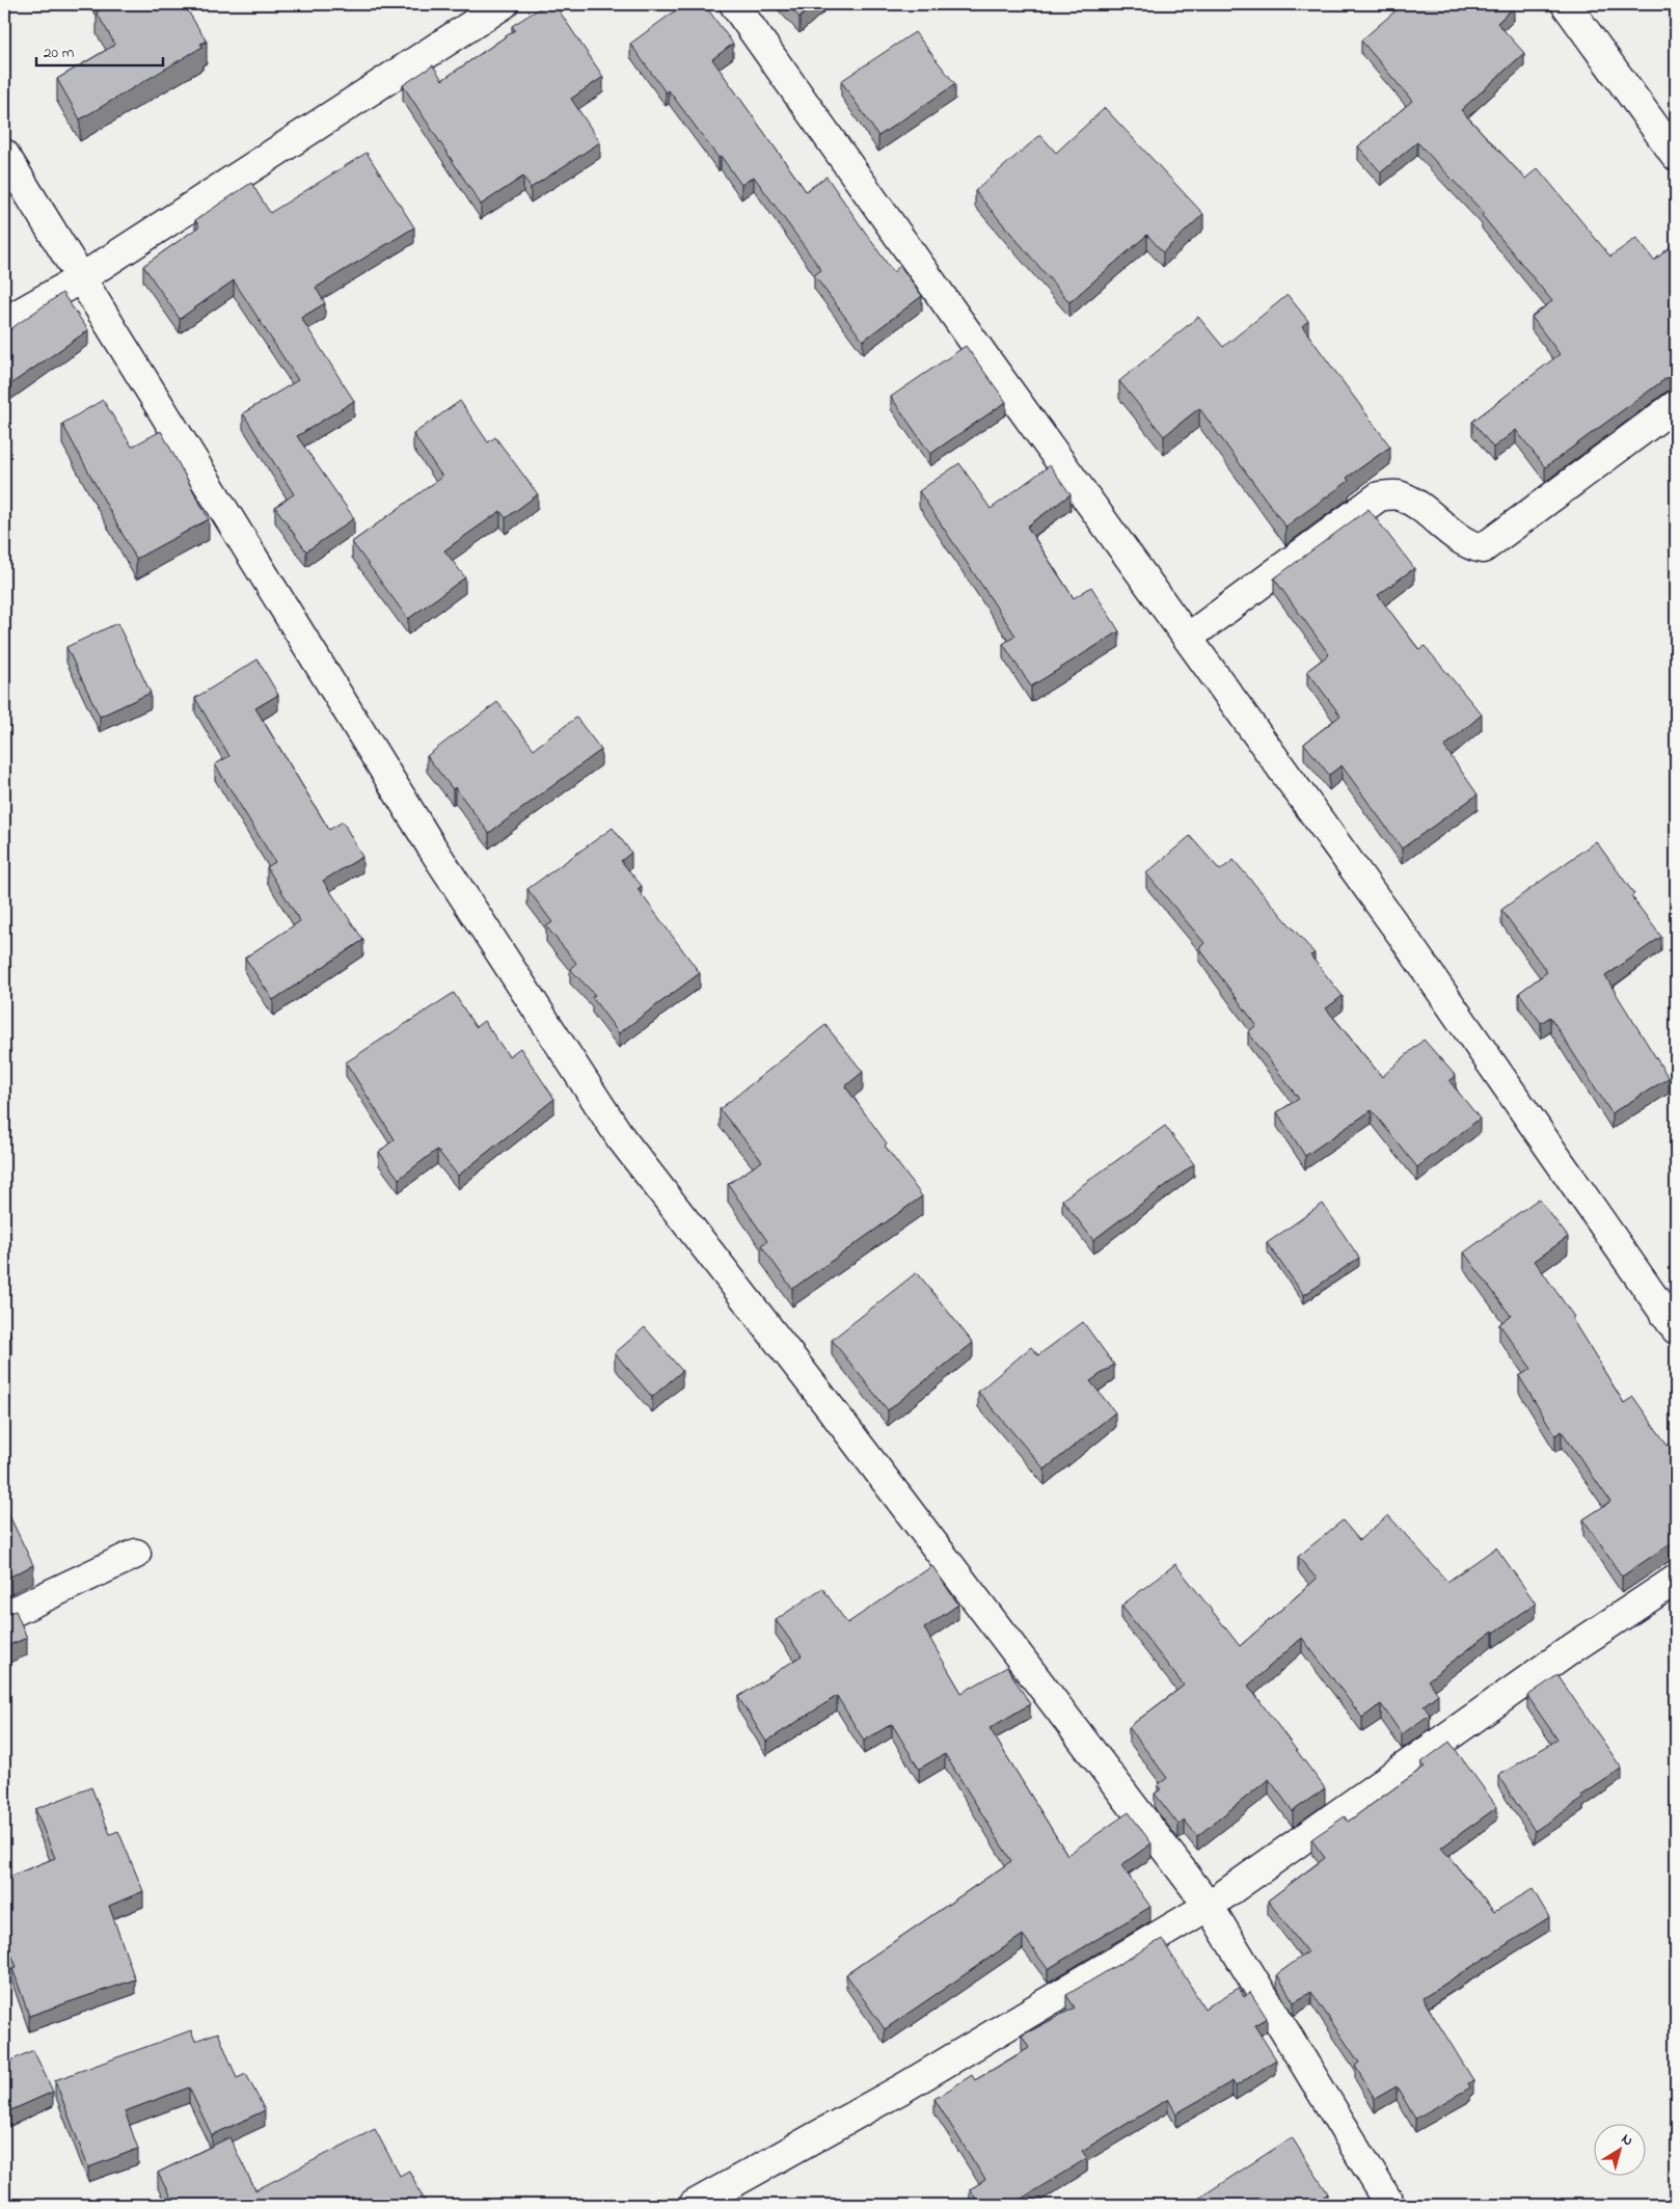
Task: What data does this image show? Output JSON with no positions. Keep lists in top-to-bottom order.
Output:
{
  "scale_bar": "20 m",
  "north": "top right"
}
